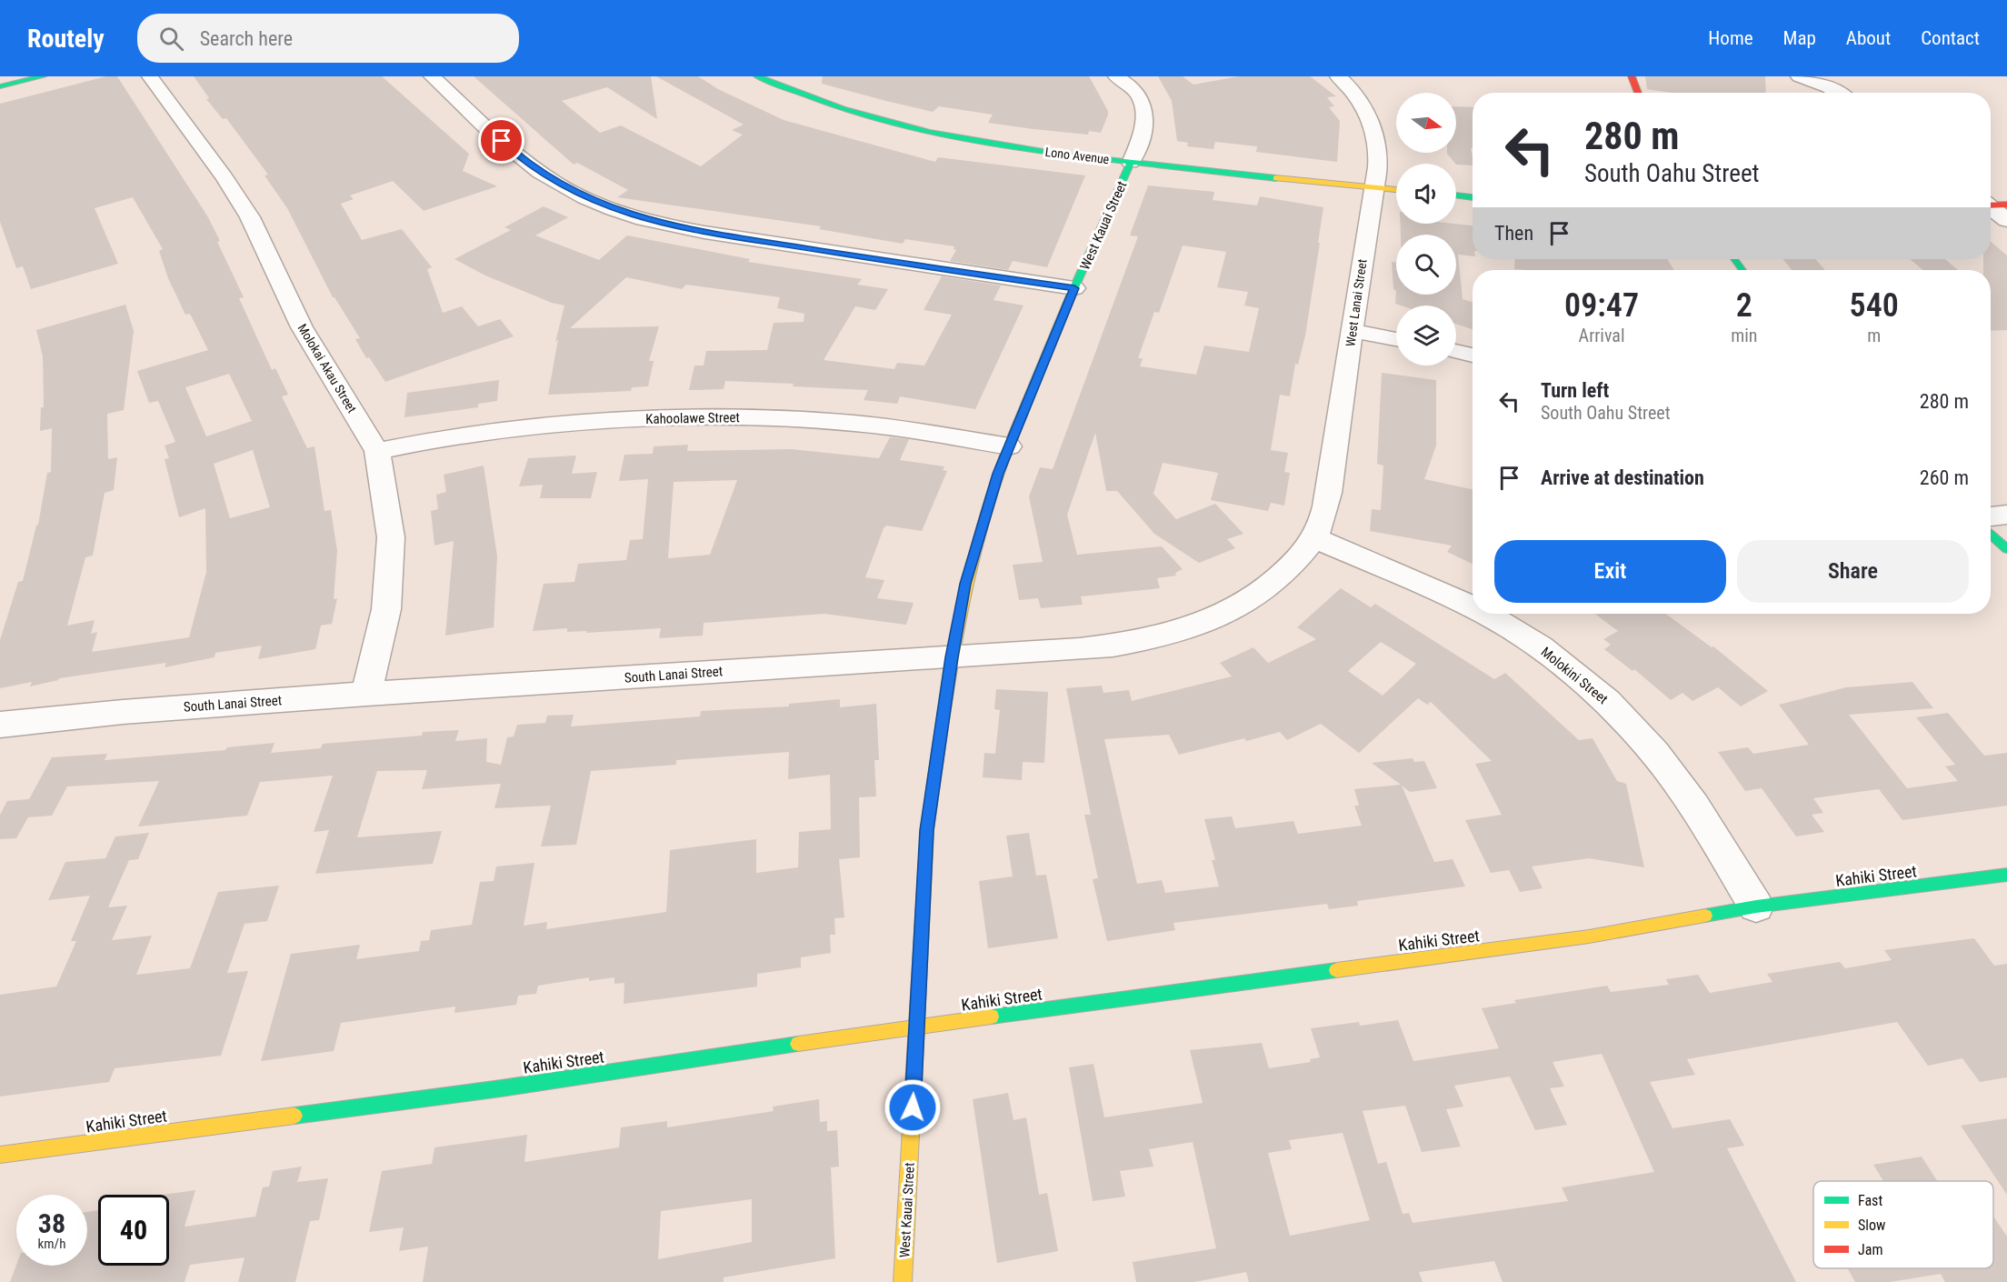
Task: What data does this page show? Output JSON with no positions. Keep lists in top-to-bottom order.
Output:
{
  "streets": {
    "street": [
      "Lono Avenue",
      "West Kauai Street",
      "West Lanai Street",
      "Molokai Akau Street",
      "Kahoolawe Street",
      "South Lanai Street",
      "Molokini Street",
      "Kahiki Street"
    ]
  },
  "crossings": [
    ["Lono Avenue", "West Kauai Street"],
    ["Lono Avenue", "West Lanai Street"],
    ["West Kauai Street", "Kahoolawe Street"],
    ["West Kauai Street", "South Lanai Street"],
    ["West Kauai Street", "Kahiki Street"],
    ["West Lanai Street", "South Lanai Street"],
    ["West Lanai Street", "Molokini Street"],
    ["Molokai Akau Street", "Kahoolawe Street"],
    ["Molokai Akau Street", "South Lanai Street"],
    ["South Lanai Street", "Molokini Street"],
    ["Molokini Street", "Kahiki Street"]
  ],
  "legend": ["Fast", "Slow", "Jam"],
  "north": "right",
  "page": {
    "header": "Routely",
    "search": "Search here",
    "nav": [
      "Home",
      "Map",
      "About",
      "Contact"
    ],
    "turn": ["280 m", "South Oahu Street"],
    "then": "Then",
    "eta": [
      "09:47",
      "Arrival",
      "2",
      "min",
      "540",
      "m"
    ],
    "list": [
      {
        "name": "Turn left",
        "note": "South Oahu Street",
        "value": "280 m"
      },
      {
        "name": "Arrive at destination",
        "value": "260 m"
      }
    ],
    "buttons": ["Exit", "Share"],
    "speed": "38 km/h",
    "limit": "40"
  }
}
